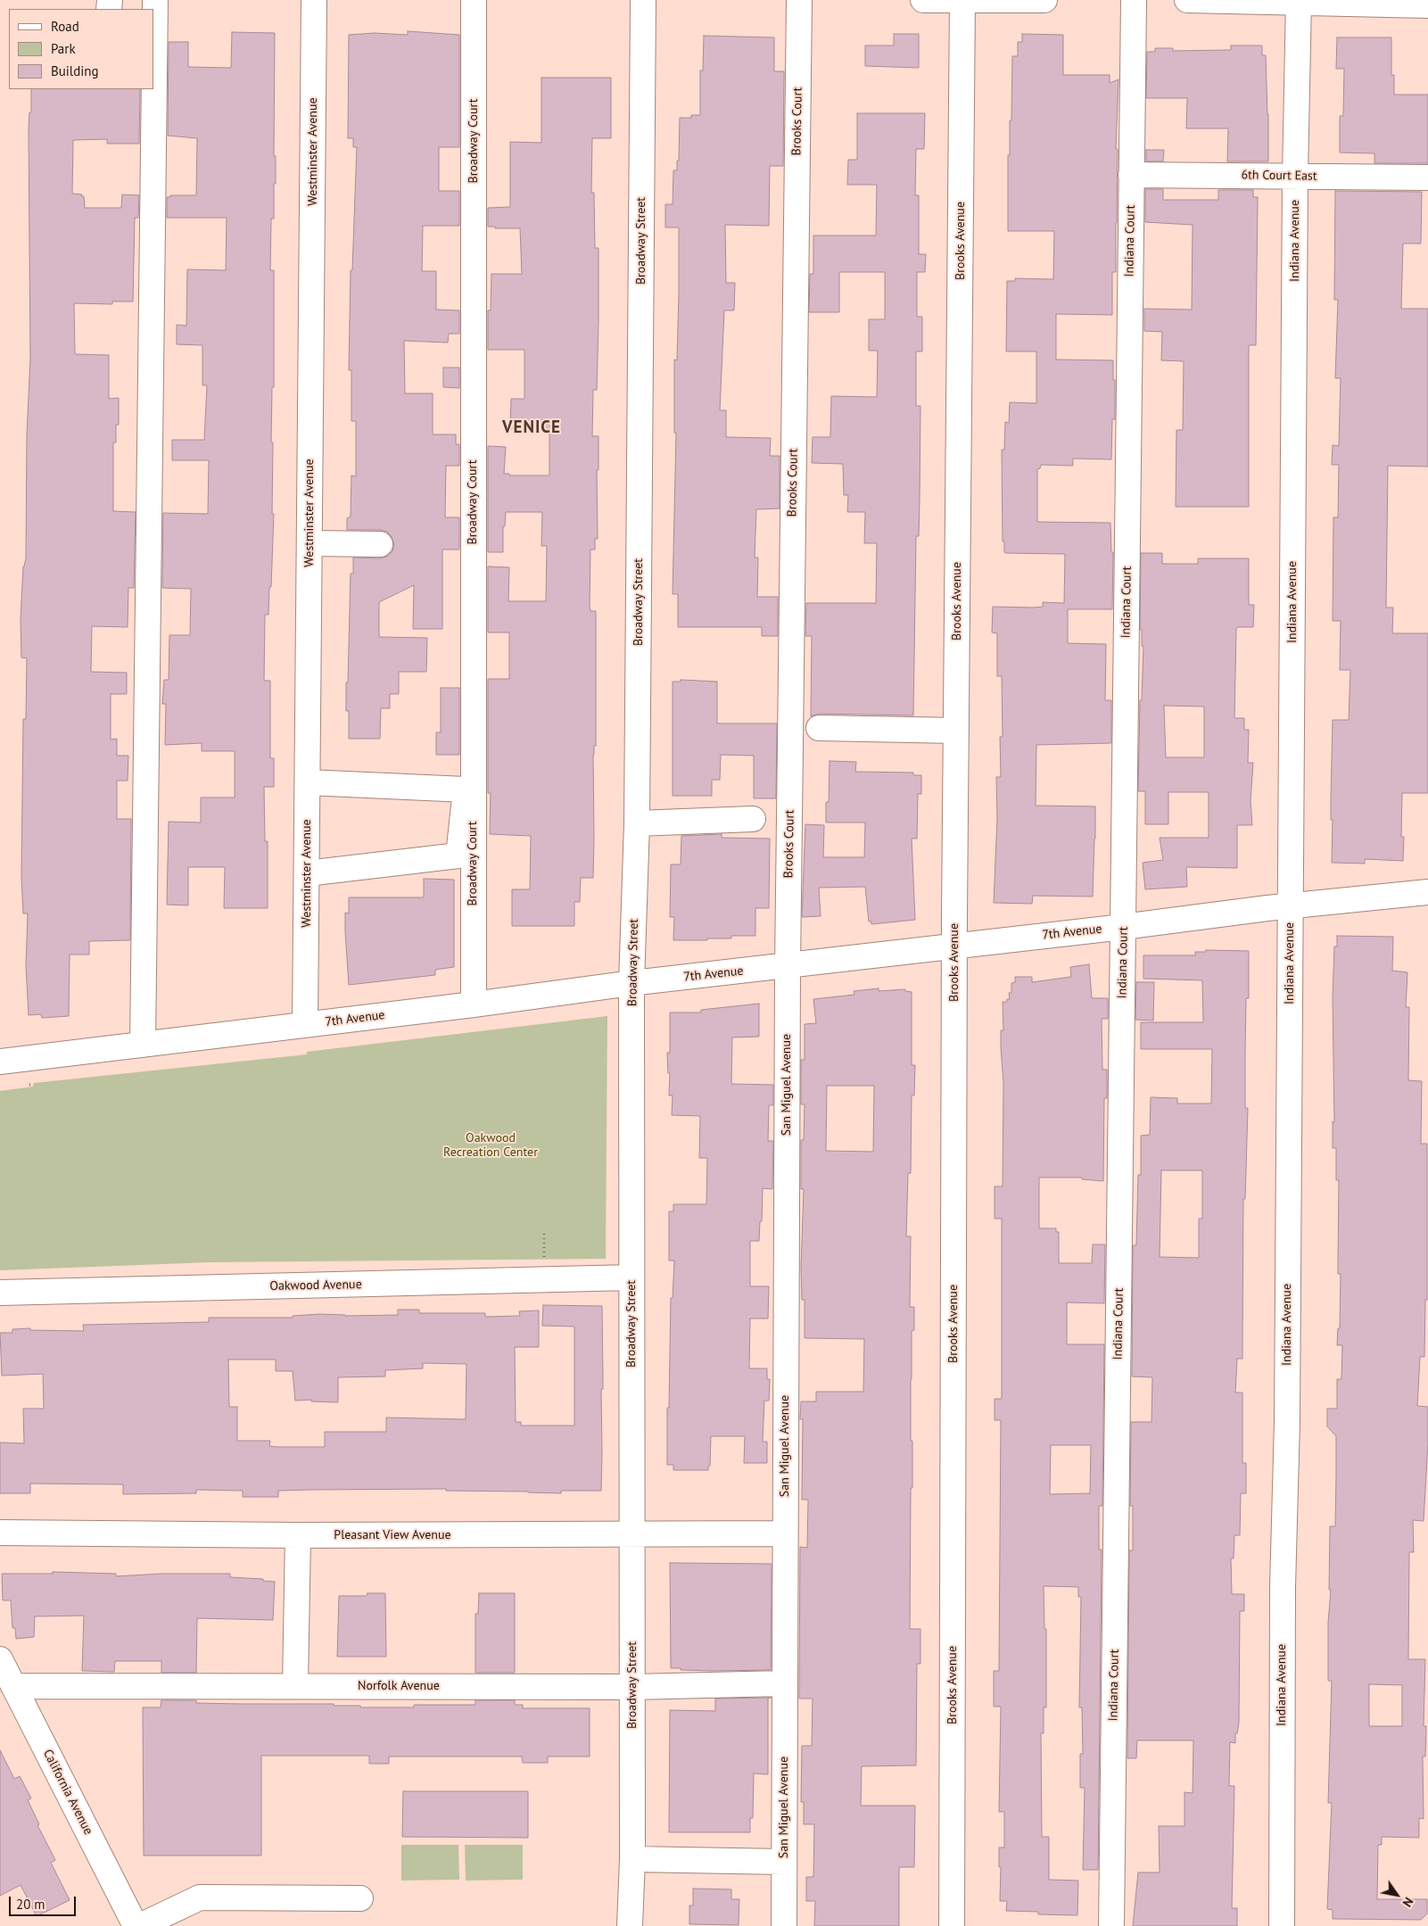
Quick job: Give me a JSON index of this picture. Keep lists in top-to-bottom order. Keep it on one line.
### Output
{"streets":{"street":["Brooks Court","Broadway Court","Westminster Avenue","6th Court East","Broadway Street","Brooks Avenue","Indiana Court","Indiana Avenue","7th Avenue","San Miguel Avenue","Oakwood Avenue","Pleasant View Avenue","Norfolk Avenue","California Avenue"]},"crossings":[["Brooks Court","7th Avenue"],["Brooks Court","San Miguel Avenue"],["Broadway Court","7th Avenue"],["Westminster Avenue","7th Avenue"],["6th Court East","Indiana Court"],["6th Court East","Indiana Avenue"],["Broadway Street","7th Avenue"],["Broadway Street","Oakwood Avenue"],["Broadway Street","Pleasant View Avenue"],["Broadway Street","Norfolk Avenue"],["Brooks Avenue","7th Avenue"],["Indiana Court","7th Avenue"],["Indiana Avenue","7th Avenue"],["7th Avenue","San Miguel Avenue"],["San Miguel Avenue","Pleasant View Avenue"],["San Miguel Avenue","Norfolk Avenue"],["Norfolk Avenue","California Avenue"]],"districts":["VENICE"],"parks":["Oakwood Recreation Center"],"legend":["Road","Park","Building"],"scale_bar":"20 m","north":"bottom right"}
